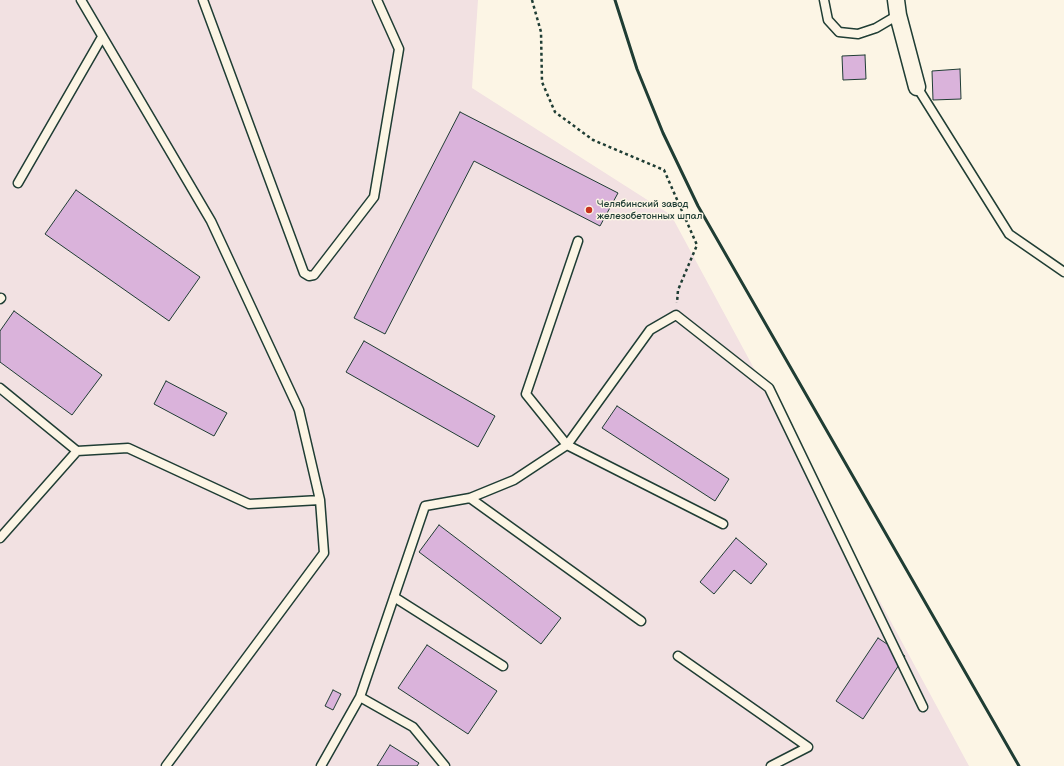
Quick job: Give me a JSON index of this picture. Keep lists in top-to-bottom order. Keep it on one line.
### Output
{"places":["Челябинский завод железобетонных шпал"]}
